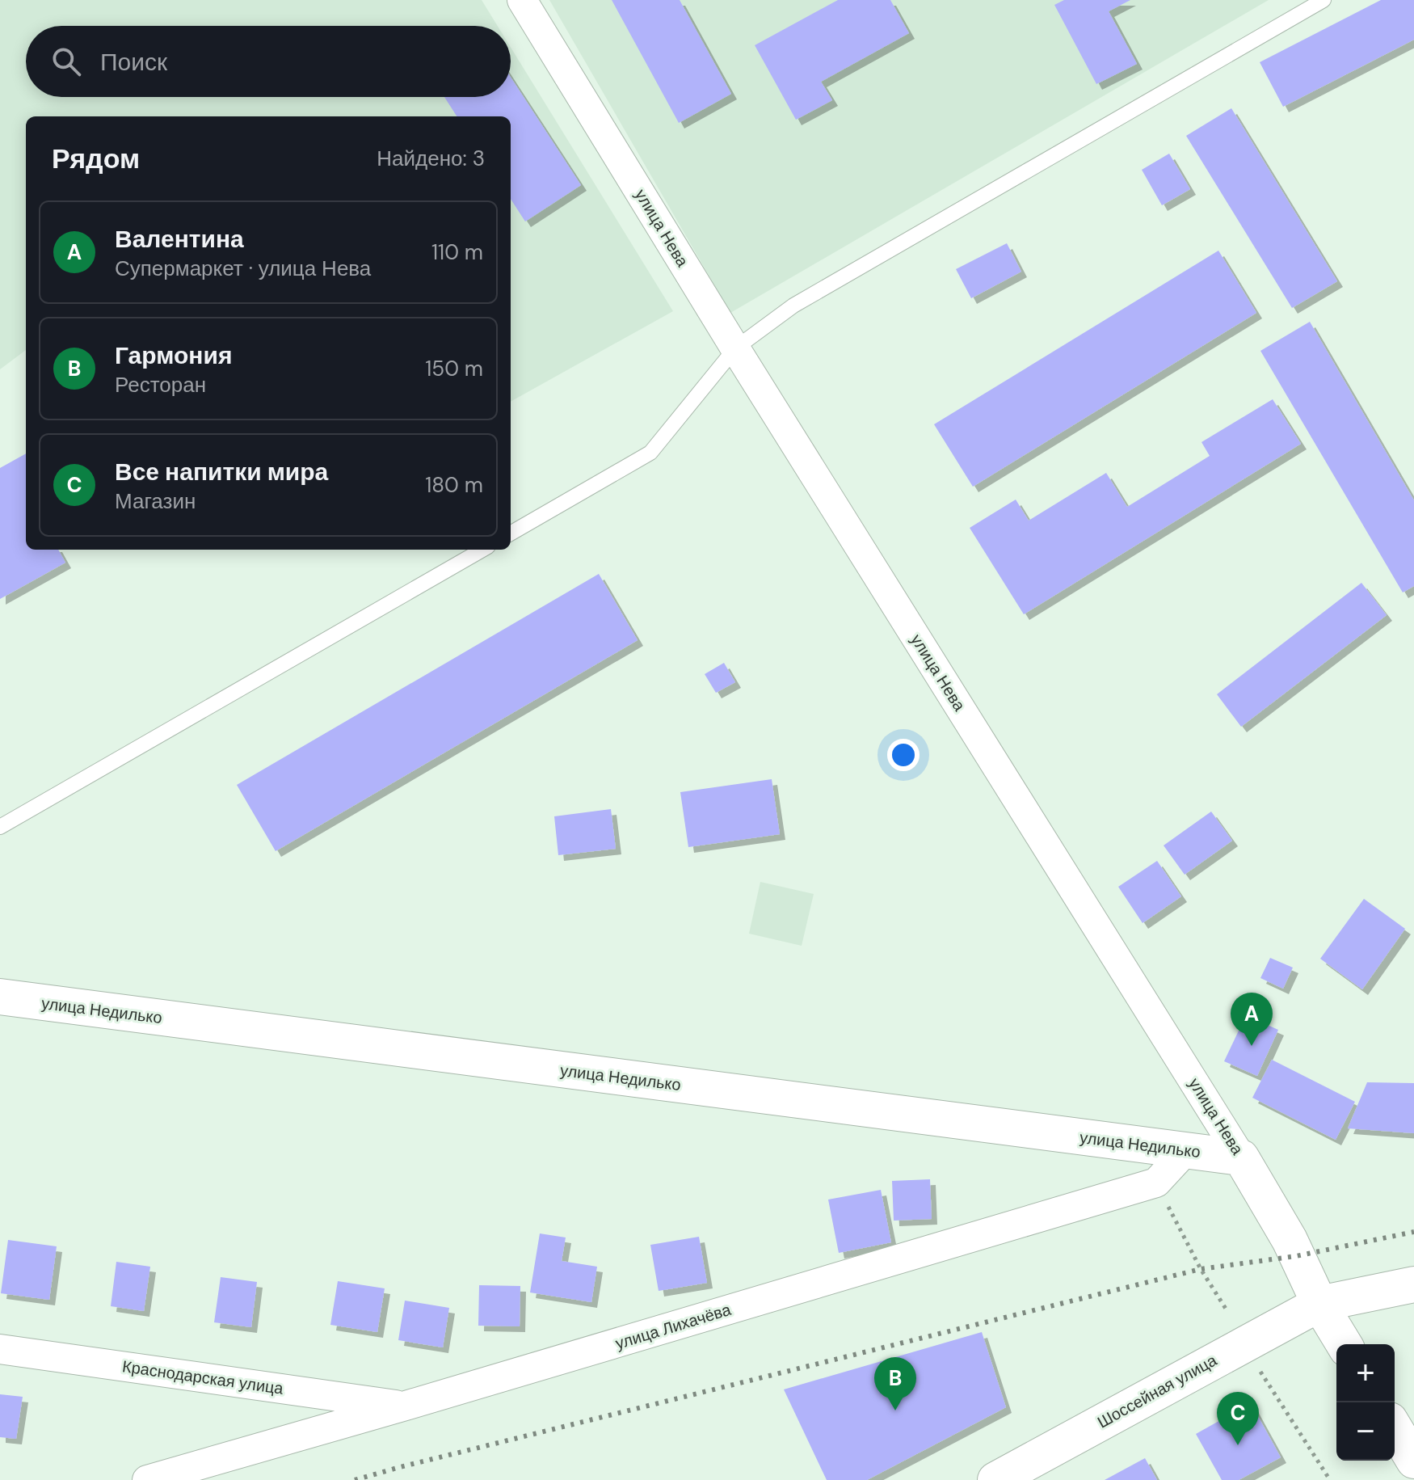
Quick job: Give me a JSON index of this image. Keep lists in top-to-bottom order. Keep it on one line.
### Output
{"streets":{"main road":["улица Нева","улица Недилько","Шоссейная улица"],"street":["улица Лихачёва","Краснодарская улица"]},"crossings":[["улица Нева","улица Недилько"],["улица Нева","Шоссейная улица"],["улица Лихачёва","Краснодарская улица"]],"page":{"search":"Поиск","heading":["Рядом","Найдено: 3"],"list":[{"mark":"A","name":"Валентина","note":"Супермаркет · улица Нева","value":"110 m"},{"mark":"B","name":"Гармония","note":"Ресторан","value":"150 m"},{"mark":"C","name":"Все напитки мира","note":"Магазин","value":"180 m"}],"pins":["A","B","C"],"map_buttons":["+","−"]}}
